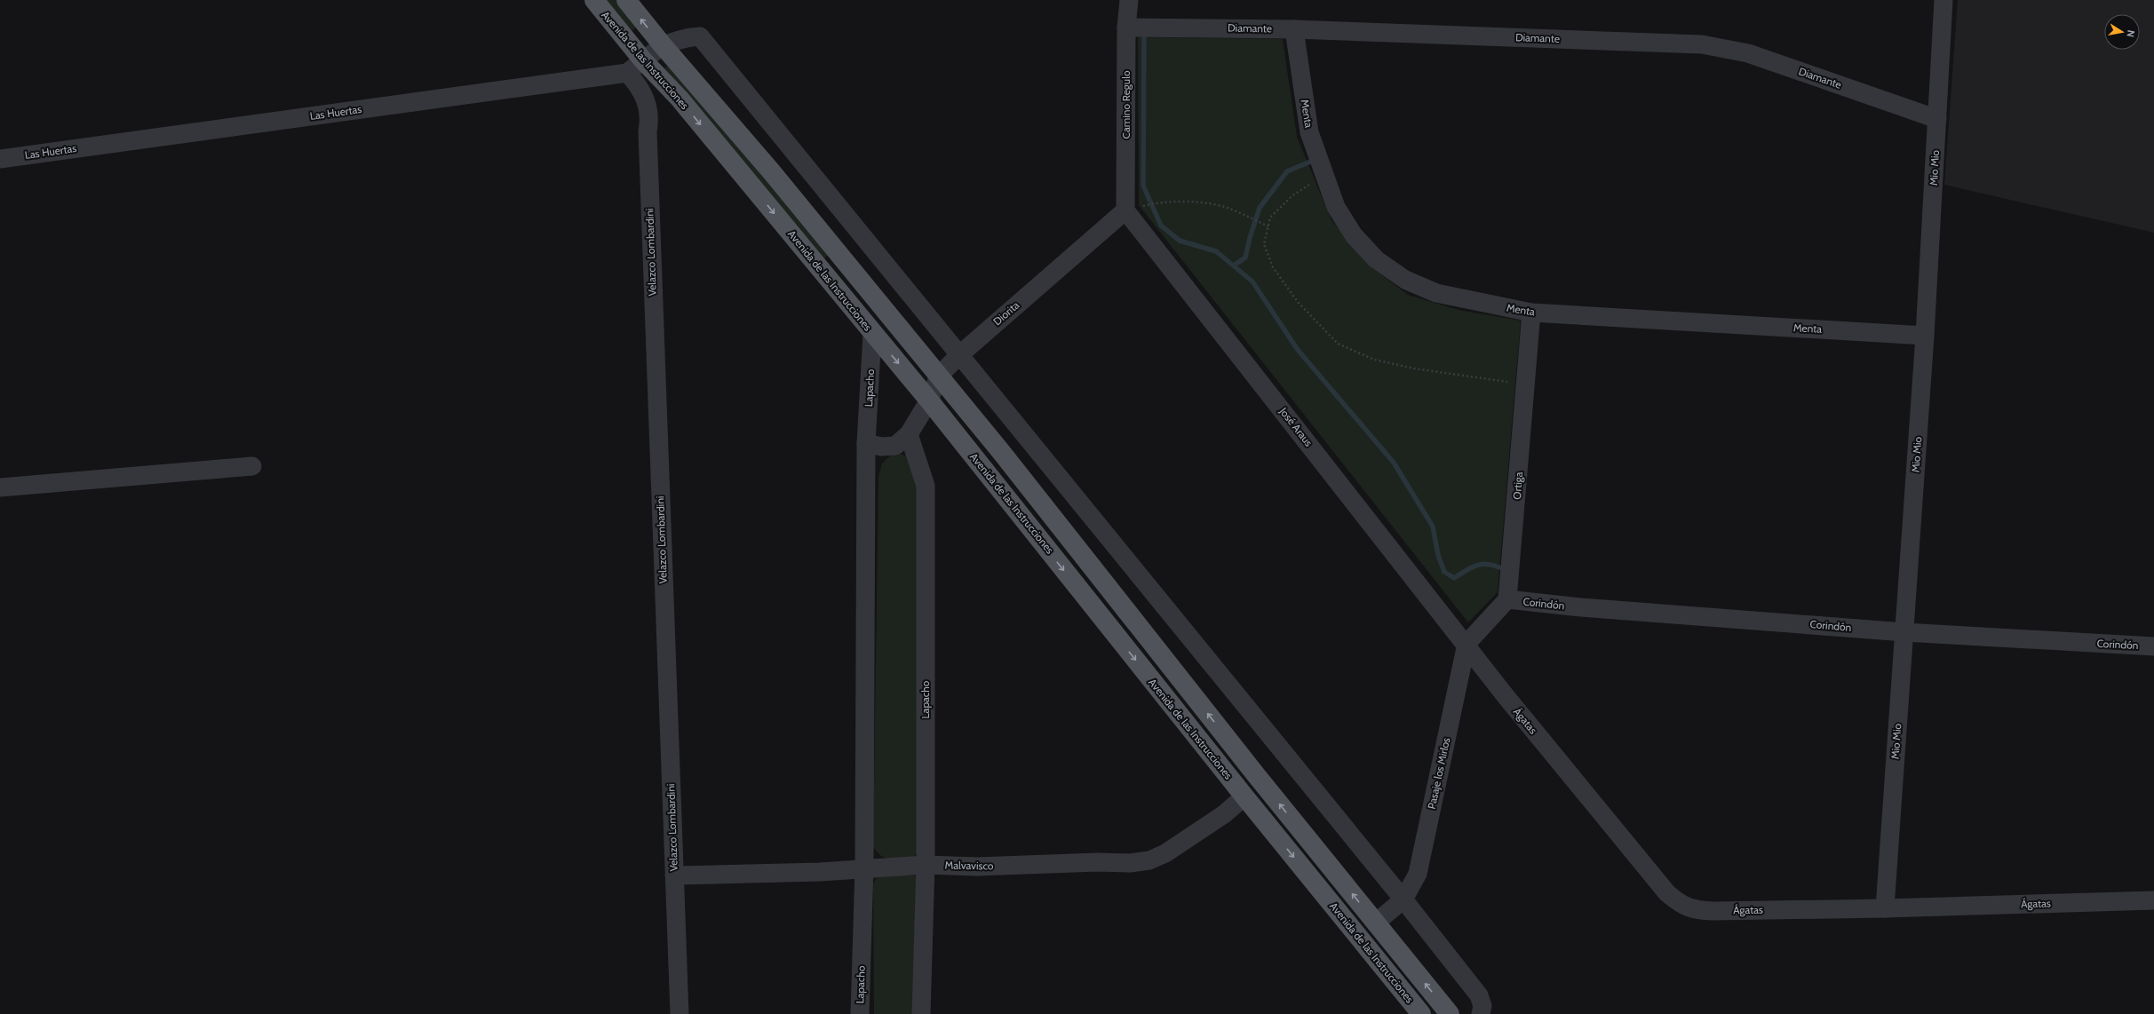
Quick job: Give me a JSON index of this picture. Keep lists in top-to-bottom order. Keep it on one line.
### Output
{"streets":{"main road":["Avenida de las Instrucciones"],"street":["Diamante","Camino Regulo","Las Huertas","Menta","Mio Mio","Velazco Lombardini","Diorita","Lapacho","José Araus","Ortiga","Corindón","Ágatas","Pasaje los Mirlos","Malvavisco"]},"crossings":[["Diamante","Camino Regulo"],["Diamante","Menta"],["Diamante","Mio Mio"],["Avenida de las Instrucciones","Diorita"],["Avenida de las Instrucciones","Lapacho"],["Avenida de las Instrucciones","Malvavisco"],["Camino Regulo","Diorita"],["Camino Regulo","José Araus"],["Las Huertas","Velazco Lombardini"],["Menta","Mio Mio"],["Menta","Ortiga"],["Mio Mio","Corindón"],["Mio Mio","Ágatas"],["Velazco Lombardini","Malvavisco"],["Diorita","Lapacho"],["Diorita","José Araus"],["Lapacho","Malvavisco"],["José Araus","Ágatas"],["José Araus","Pasaje los Mirlos"],["Ortiga","Corindón"],["Ágatas","Pasaje los Mirlos"]],"north":"right"}
